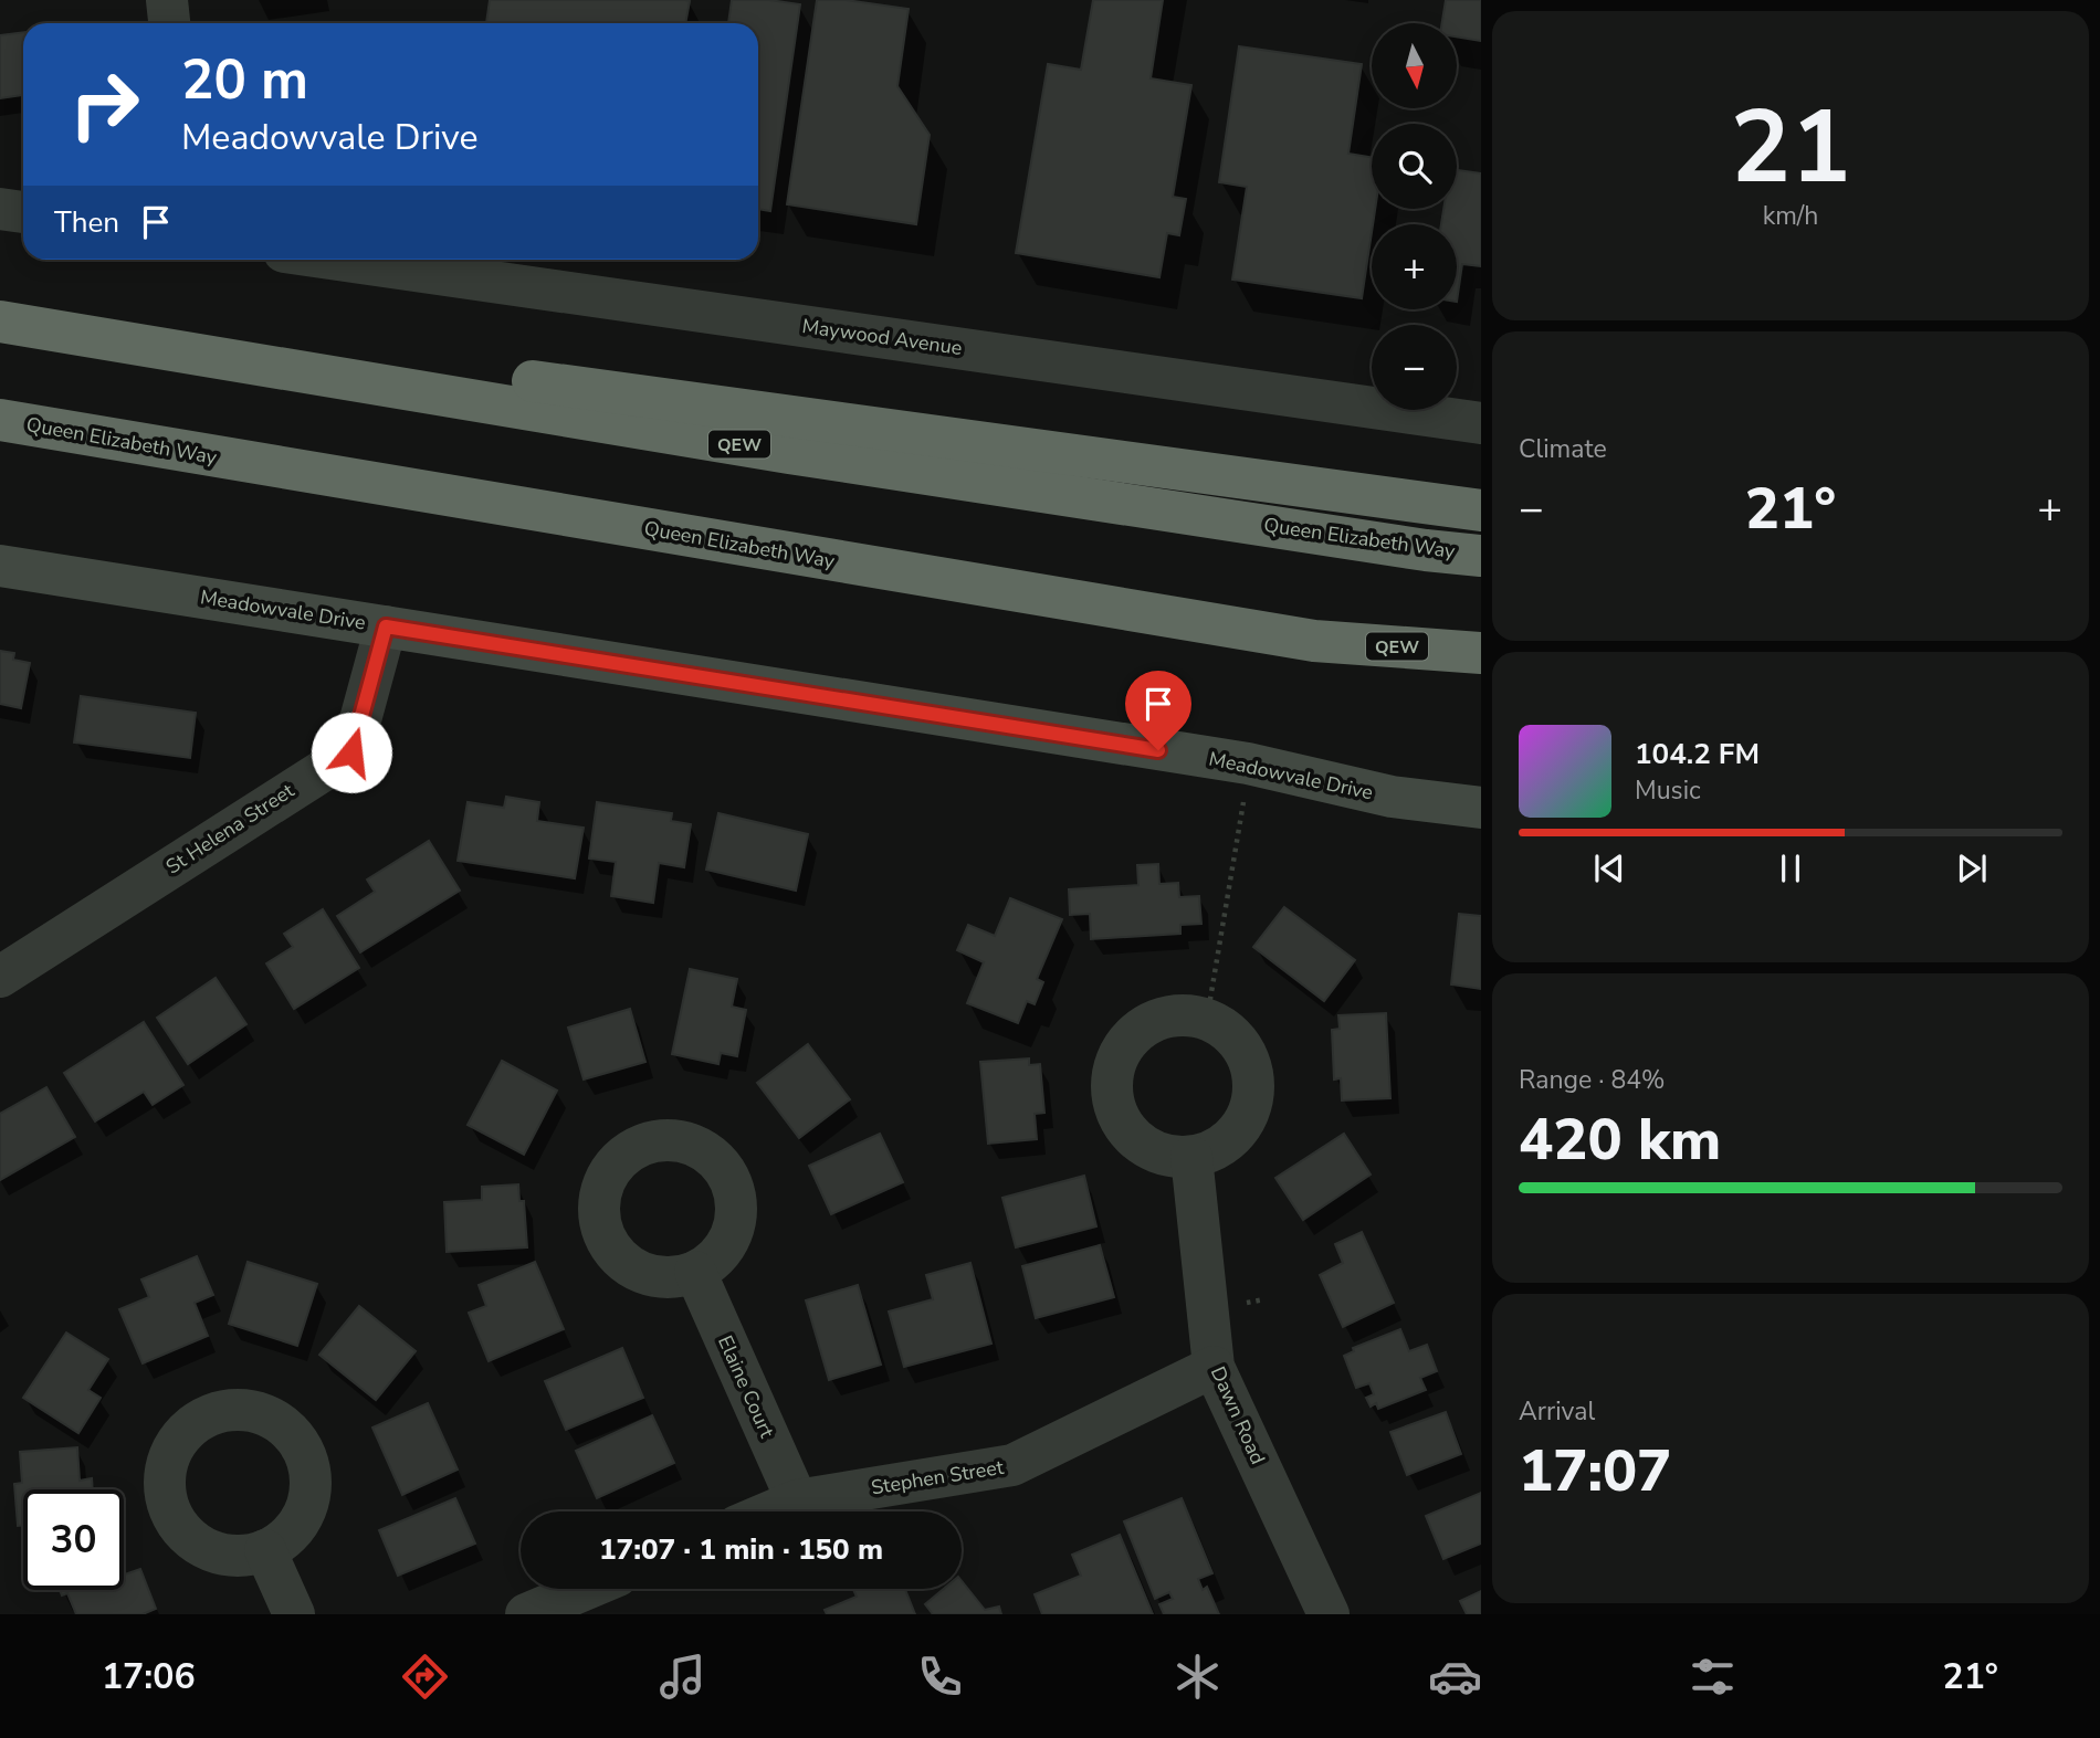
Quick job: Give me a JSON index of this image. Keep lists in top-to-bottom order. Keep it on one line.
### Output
{"streets":{"highway":["Queen Elizabeth Way","QEW"],"street":["Maywood Avenue","Meadowvale Drive","St Helena Street","Elaine Court","Dawn Road","Stephen Street"]},"crossings":[["Meadowvale Drive","St Helena Street"],["Elaine Court","Stephen Street"],["Dawn Road","Stephen Street"]],"north":"bottom","page":{"tile":[["21","km/h"],"Climate",["Range · 84%","420 km"],["Arrival","17:07"]],"map_buttons":["+","−"],"turn":["20 m","Meadowvale Drive"],"then":"Then","heat":["−","21°","+"],"song":["104.2 FM","Music"],"limit":"30","trip":"17:07 · 1 min · 150 m","tabs":["17:06","21°"]}}
